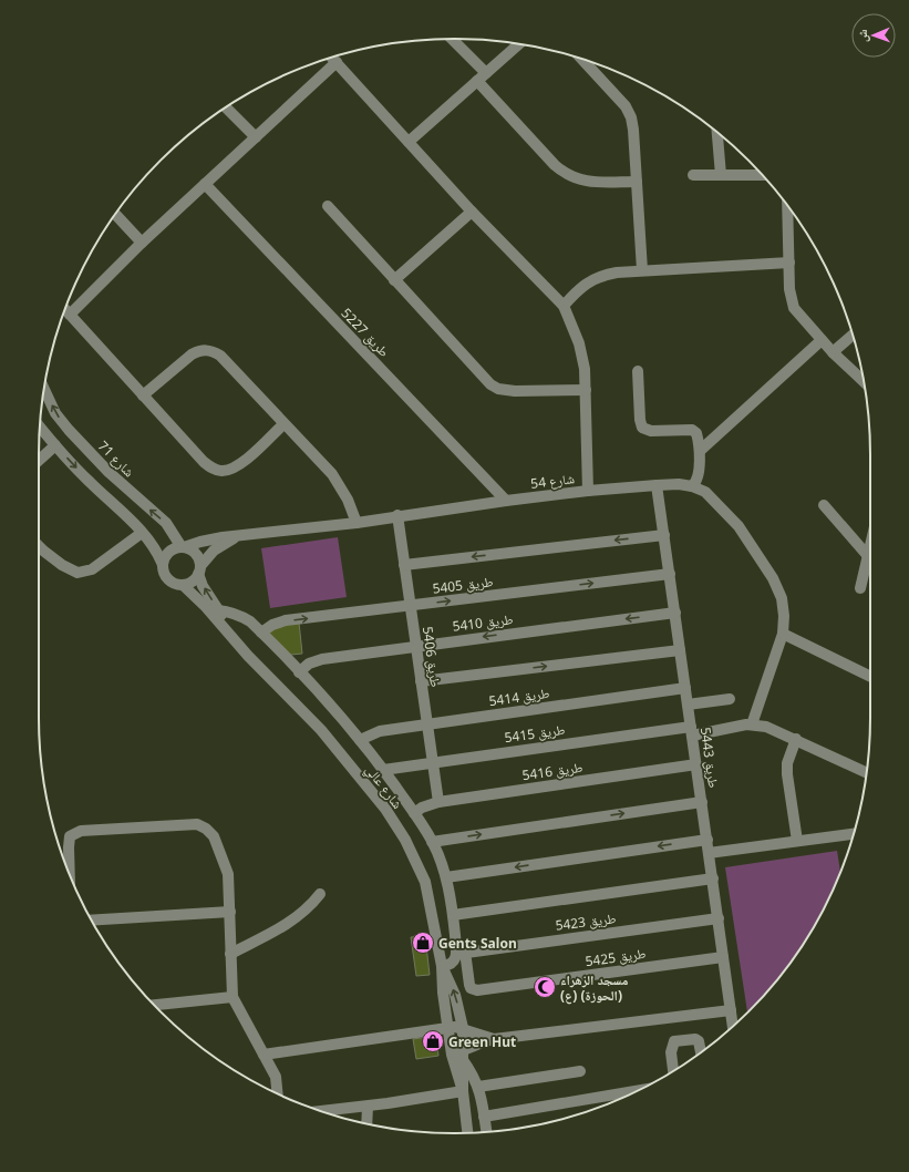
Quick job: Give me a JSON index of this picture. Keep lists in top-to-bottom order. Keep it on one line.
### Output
{"streets":{"street":["طريق 5227","شارع 71","شارع 54","طريق 5405","طريق 5410","طريق 5406","طريق 5414","طريق 5415","طريق 5443","طريق 5416","شارع عالي","طريق 5423","طريق 5425"]},"crossings":[["طريق 5227","شارع 54"],["شارع 71","شارع 54"],["شارع 71","شارع عالي"],["شارع 54","طريق 5406"],["شارع 54","طريق 5443"],["شارع 54","شارع عالي"],["طريق 5405","طريق 5406"],["طريق 5405","طريق 5443"],["طريق 5410","طريق 5406"],["طريق 5410","طريق 5443"],["طريق 5406","طريق 5414"],["طريق 5406","طريق 5415"],["طريق 5406","طريق 5416"],["طريق 5414","طريق 5443"],["طريق 5415","طريق 5443"],["طريق 5443","طريق 5416"],["طريق 5443","طريق 5423"],["طريق 5443","طريق 5425"],["طريق 5423","طريق 5425"]],"places":{"shop":["Gents Salon","Green Hut"],"mosque":["مسجد الزهراء (ع) (الحوزة)"]},"north":"left"}
